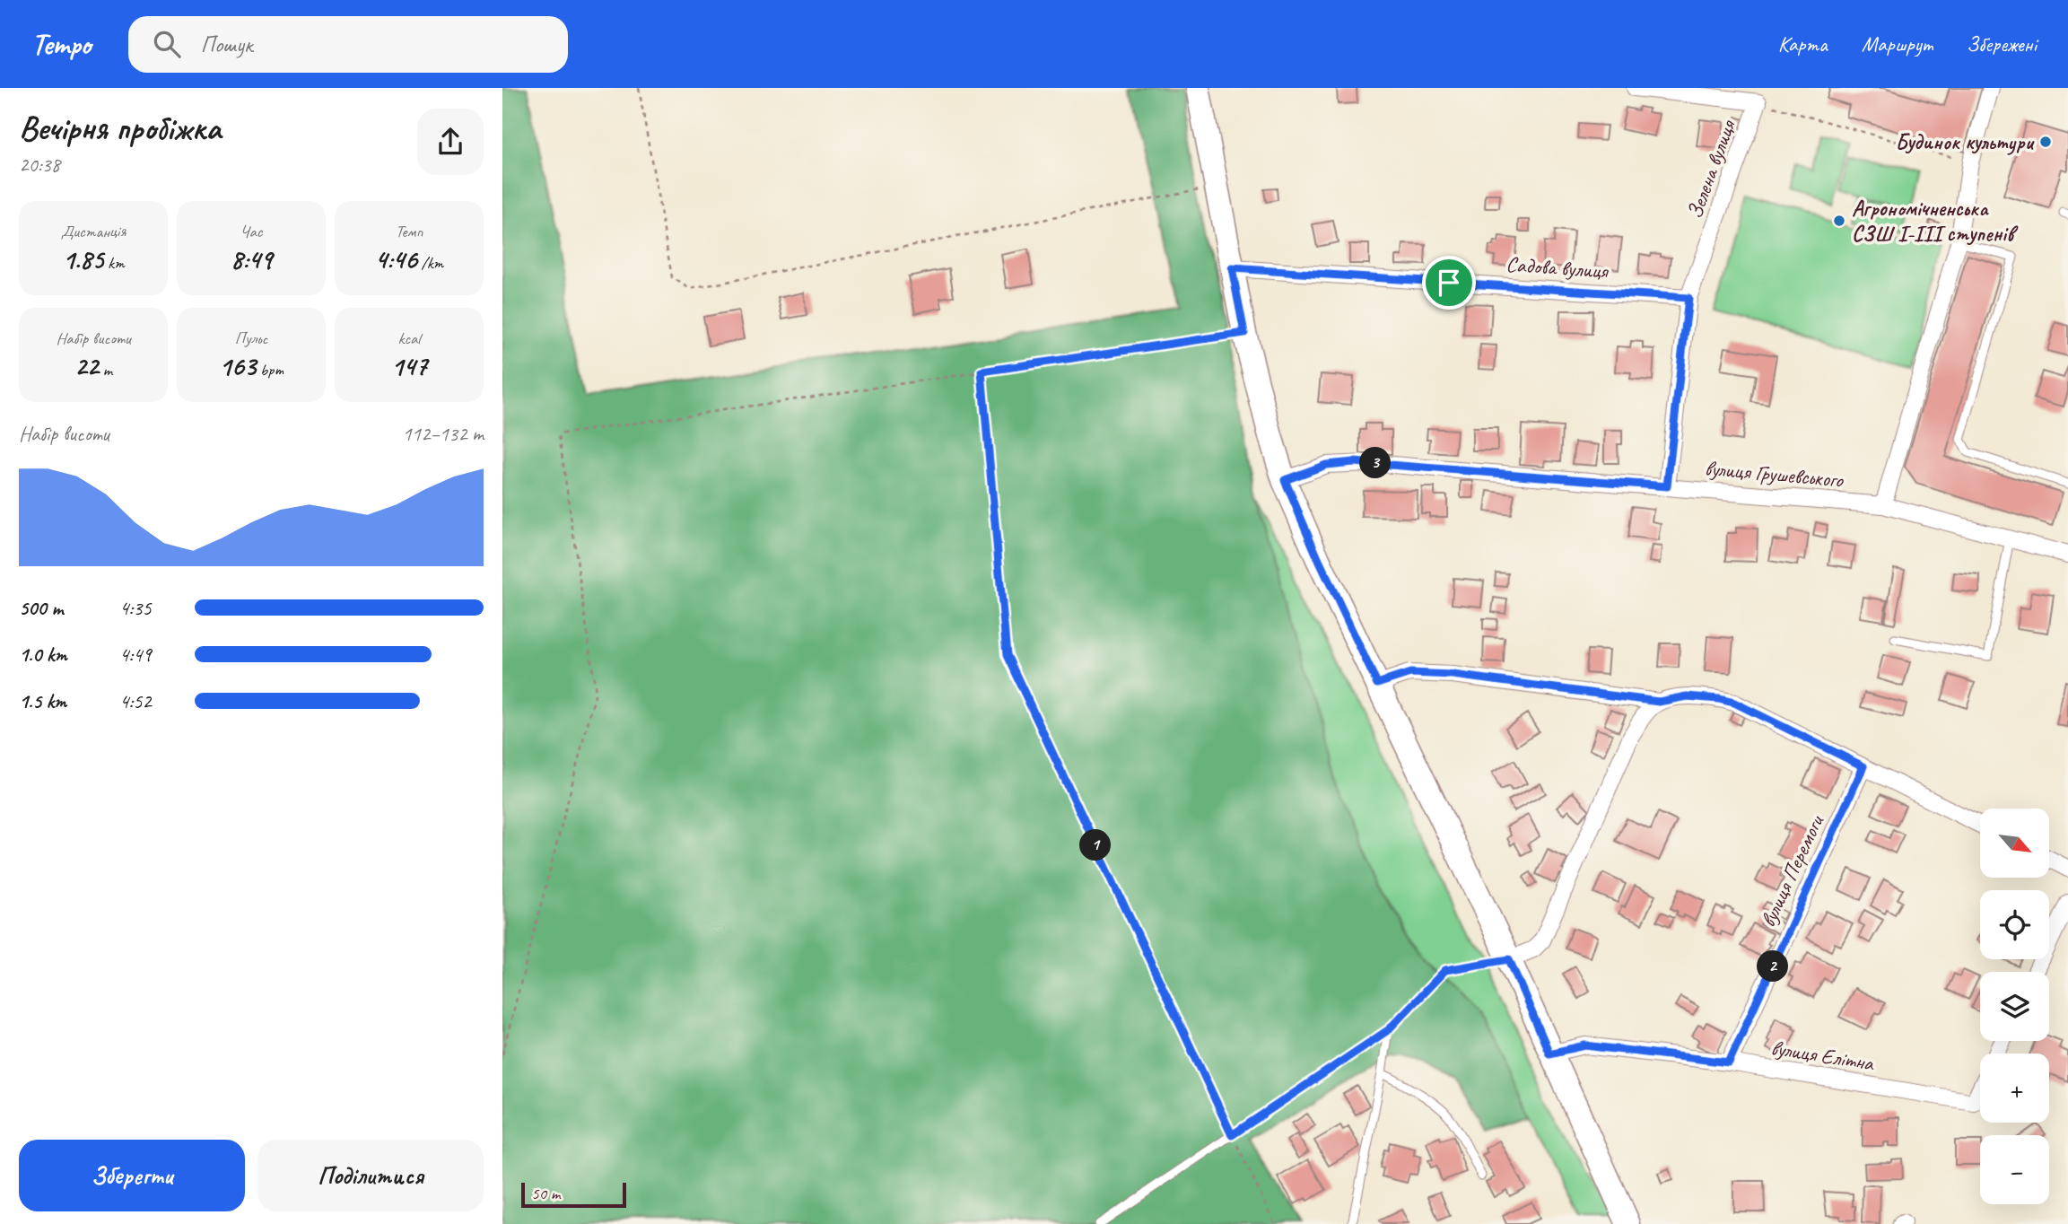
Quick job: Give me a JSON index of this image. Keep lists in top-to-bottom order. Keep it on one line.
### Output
{"streets":{"street":["Зелена вулиця","Садова вулиця","вулиця Грушевського","вулиця Перемоги","вулиця Елітна"]},"crossings":[["Зелена вулиця","Садова вулиця"],["вулиця Перемоги","вулиця Елітна"]],"places":["Будинок культури","Агрономічненська СЗШ І-ІІІ ступенів"],"scale_bar":"50 m","north":"bottom right","page":{"header":"Tempo","search":"Пошук","nav":["Карта","Маршрут","Збережені"],"heading":["Вечірня пробіжка","20:38"],"stats":[["Дистанція","1.85 km"],["Час","8:49"],["Темп","4:46 /km"],["Набір висоти","22 m"],["Пульс","163 bpm"],["kcal","147"]],"chart":["Набір висоти","112–132 m"],"pins":["3","1","2"],"list":[{"name":"500 m","note":"4:35"},{"name":"1.0 km","note":"4:49"},{"name":"1.5 km","note":"4:52"}],"map_buttons":["+","−"],"buttons":["Зберегти","Поділитися"],"scale":"50 m"}}
